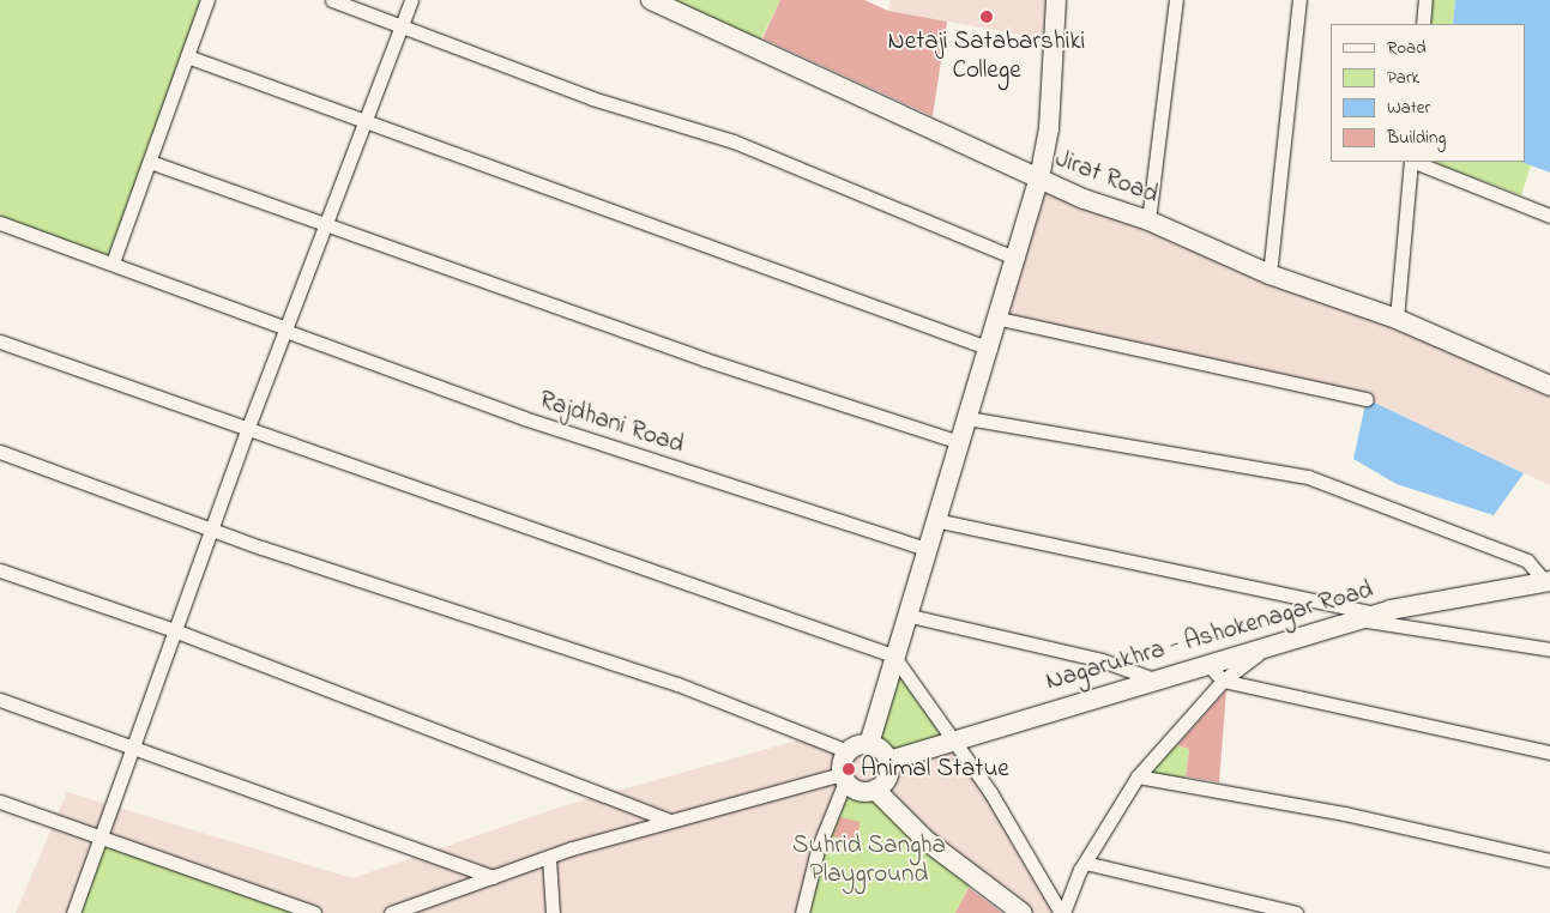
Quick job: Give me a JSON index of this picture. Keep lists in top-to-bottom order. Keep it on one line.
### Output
{"streets":{"main road":["Jirat Road","Nagarukhra - Ashokenagar Road"],"street":["Rajdhani Road"]},"parks":["Suhrid Sangha Playground"],"places":["Netaji Satabarshiki College","Animal Statue"],"legend":["Road","Park","Water","Building"]}
